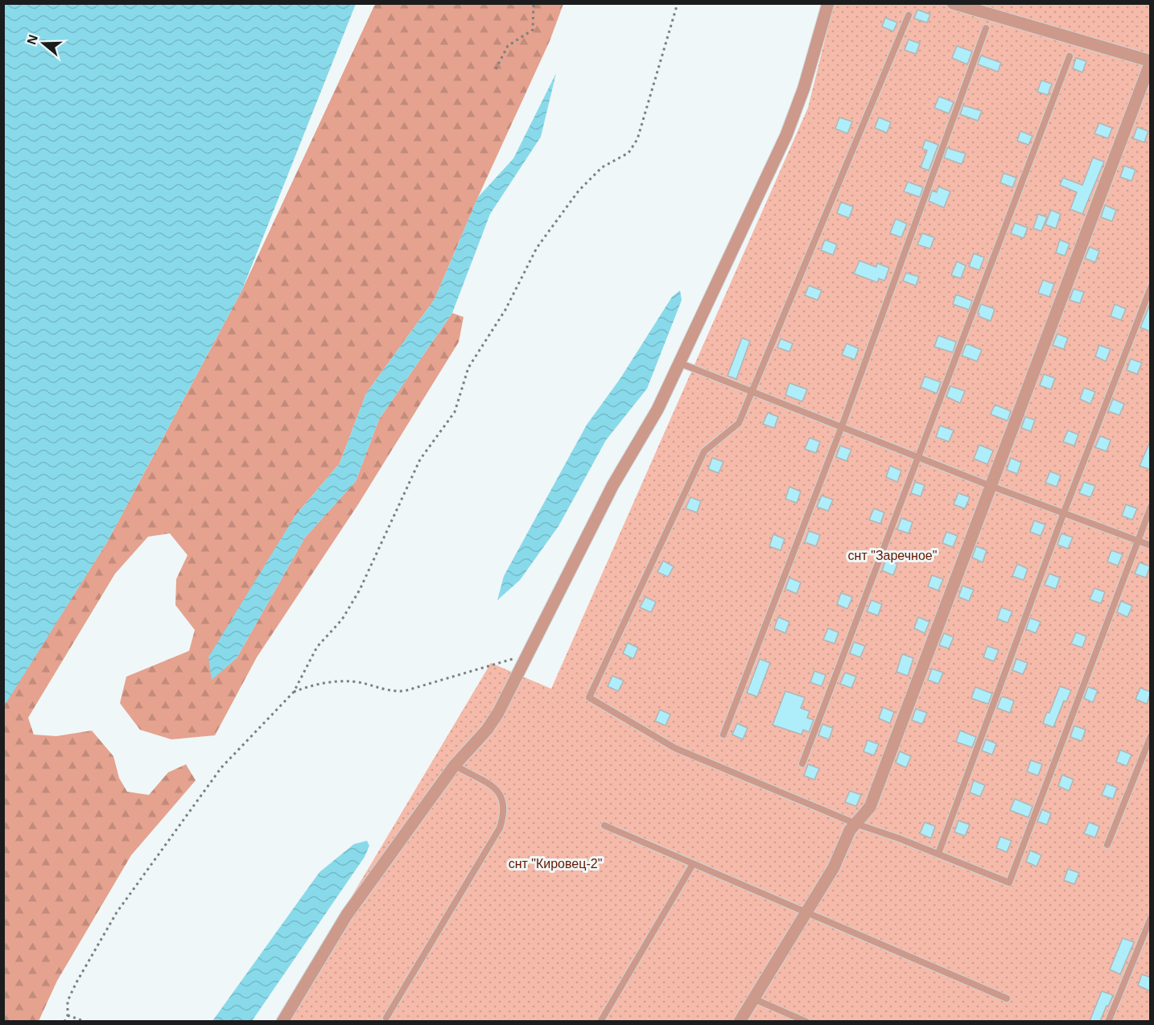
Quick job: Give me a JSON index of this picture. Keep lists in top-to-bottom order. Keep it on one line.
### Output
{"parks":["снт \"Заречное\"","снт \"Кировец-2\""],"north":"left"}
